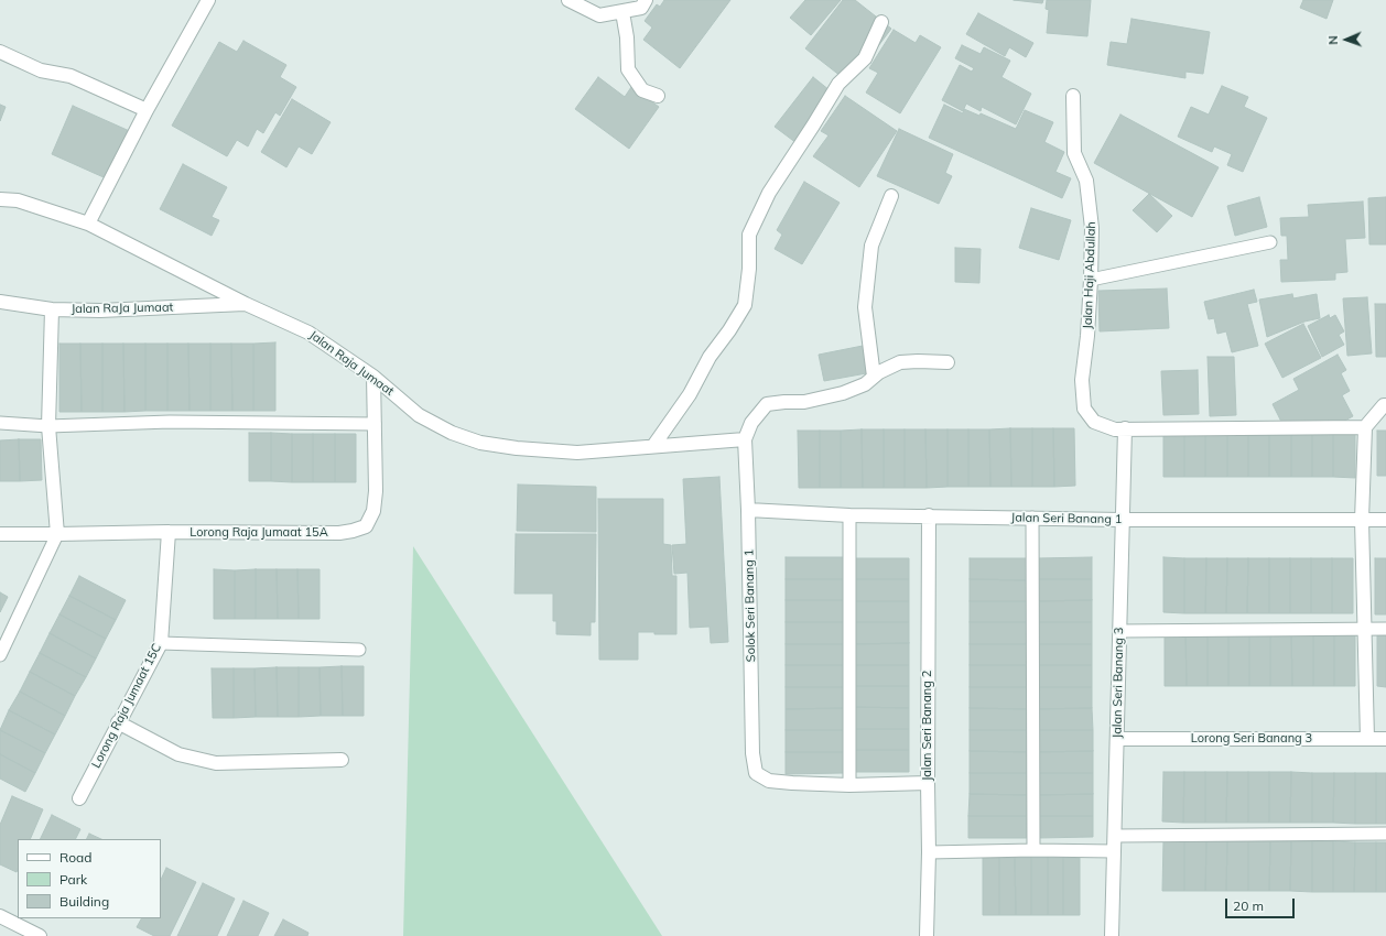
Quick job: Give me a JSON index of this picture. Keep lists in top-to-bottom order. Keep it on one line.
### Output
{"streets":{"street":["Jalan Haji Abdullah","Jalan RaJa Jumaat","Jalan Raja Jumaat","Jalan Seri Banang 1","Lorong Raja Jumaat 15A","Solok Seri Banang 1","Jalan Seri Banang 3","Lorong Raja Jumaat 15C","Jalan Seri Banang 2","Lorong Seri Banang 3"]},"crossings":[["Jalan Haji Abdullah","Jalan Seri Banang 3"],["Jalan RaJa Jumaat","Jalan Raja Jumaat"],["Jalan Raja Jumaat","Lorong Raja Jumaat 15A"],["Jalan Raja Jumaat","Solok Seri Banang 1"],["Jalan Seri Banang 1","Solok Seri Banang 1"],["Jalan Seri Banang 1","Jalan Seri Banang 3"],["Jalan Seri Banang 1","Jalan Seri Banang 2"],["Lorong Raja Jumaat 15A","Lorong Raja Jumaat 15C"],["Jalan Seri Banang 3","Lorong Seri Banang 3"]],"legend":["Road","Park","Building"],"scale_bar":"20 m","north":"left"}
